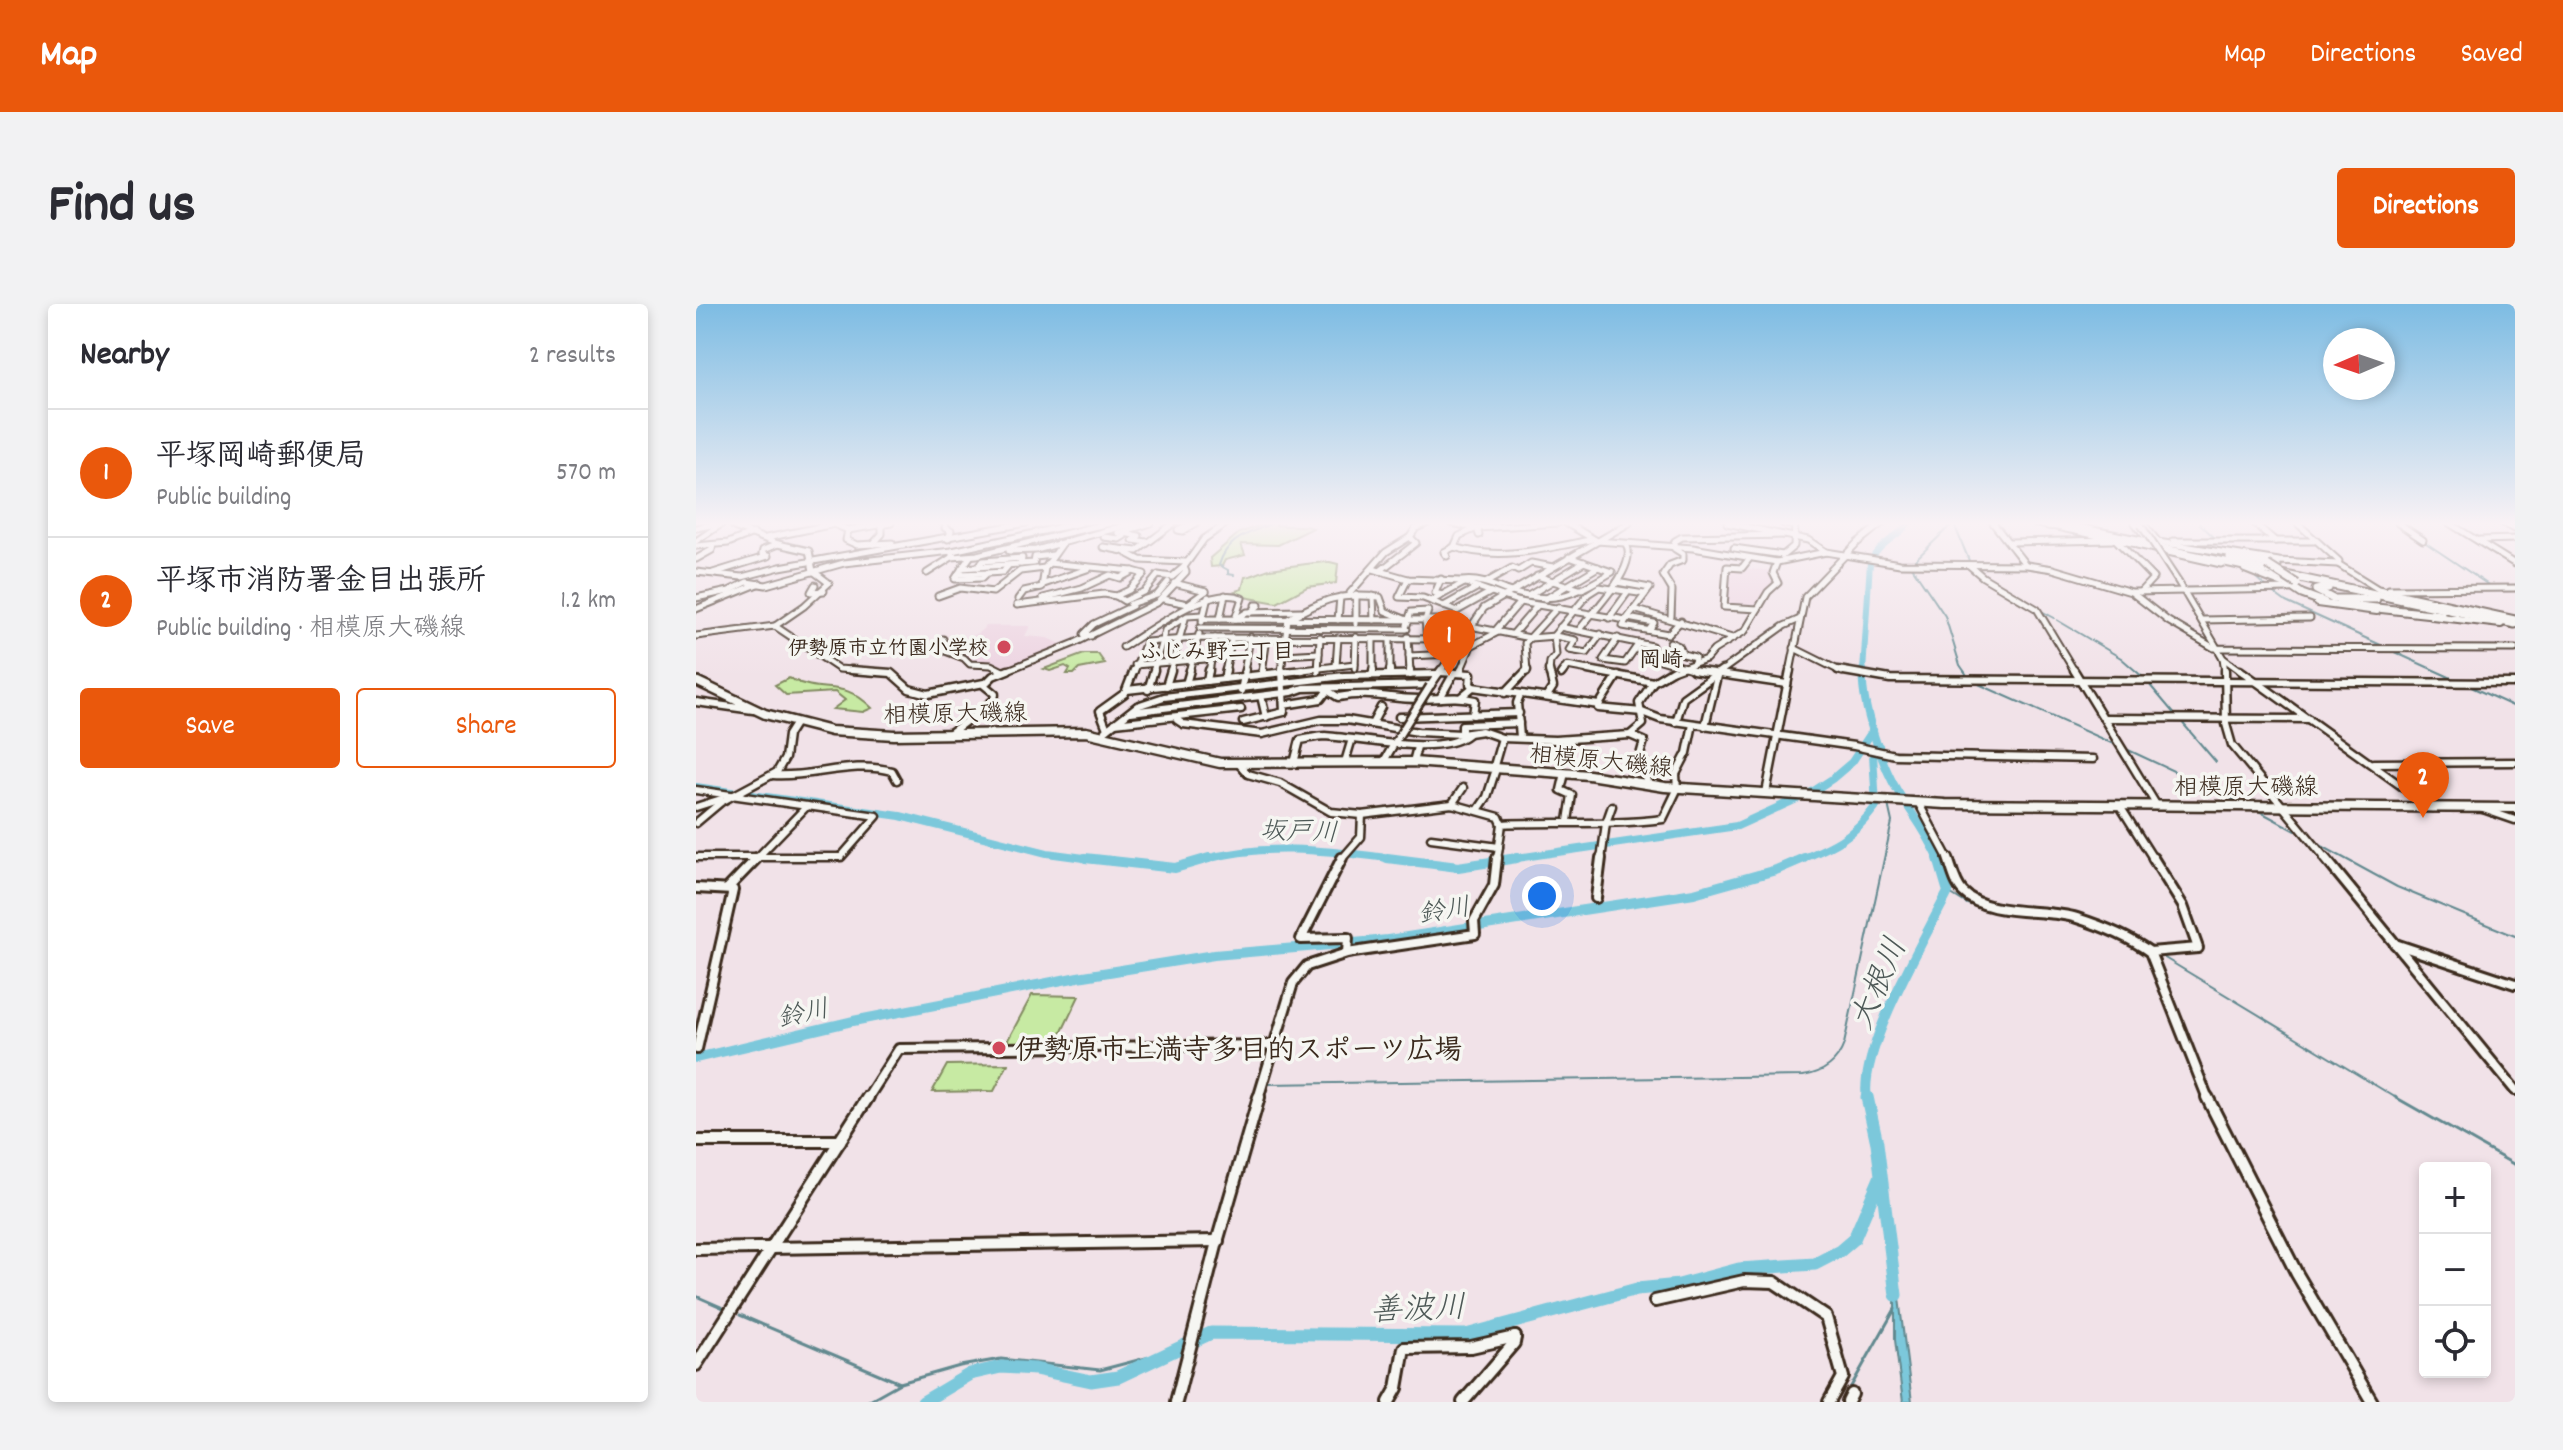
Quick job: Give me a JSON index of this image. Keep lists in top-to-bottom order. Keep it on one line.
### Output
{"streets":{"main road":["相模原大磯線"]},"districts":["ふじみ野二丁目","岡崎"],"water":["坂戸川","鈴川","大根川","善波川"],"places":["伊勢原市立竹園小学校","伊勢原市上満寺多目的スポーツ広場"],"north":"left","page":{"header":"Map","nav":["Map","Directions","Saved"],"title":"Find us","buttons":["Directions",["Save","Share"]],"heading":["Nearby","2 results"],"list":[{"mark":"1","name":"平塚岡崎郵便局","note":"Public building","value":"570 m"},{"mark":"2","name":"平塚市消防署金目出張所","note":"Public building · 相模原大磯線","value":"1.2 km"}],"pins":["1","2"],"map_buttons":["+","−"]}}
